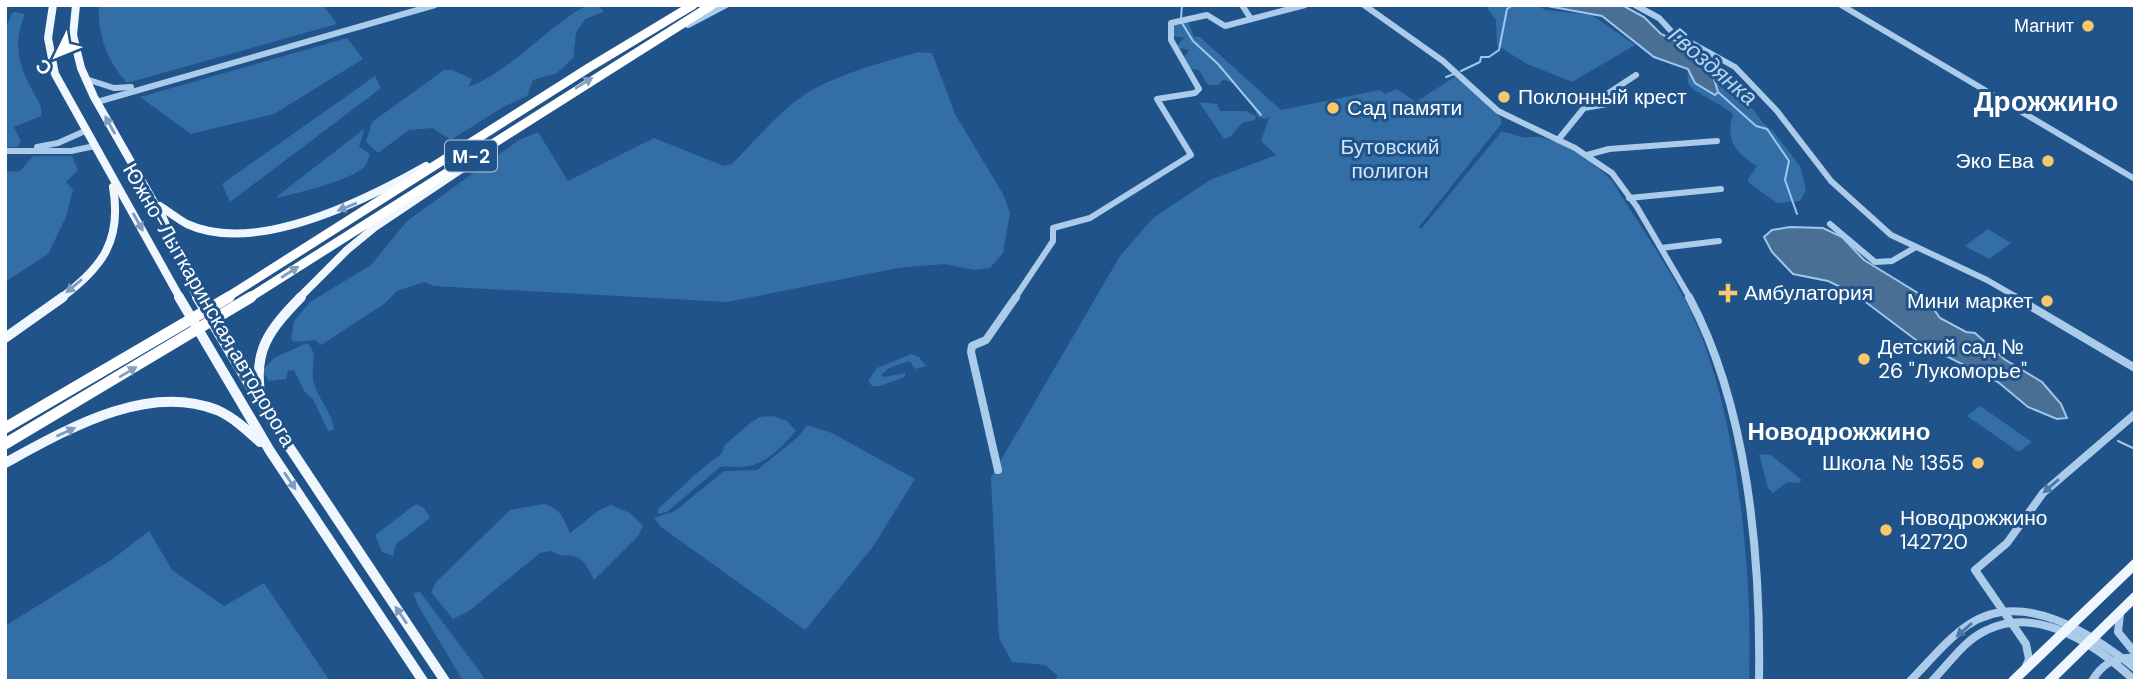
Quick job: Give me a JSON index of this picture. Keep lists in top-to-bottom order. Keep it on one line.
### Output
{"streets":{"highway":["М-2"],"main road":["Южно-Лыткаринская автодорога"]},"districts":["Дрожжино","Новодрожжино"],"water":["Гвоздянка"],"parks":["Бутовский полигон"],"places":{"other":["Магнит","Поклонный крест","Сад памяти","Эко Ева","Мини маркет","Детский сад № 26 \"Лукоморье\"","Школа № 1355","Новодрожжино 142720"],"health":["Амбулатория"]},"north":"bottom left"}
